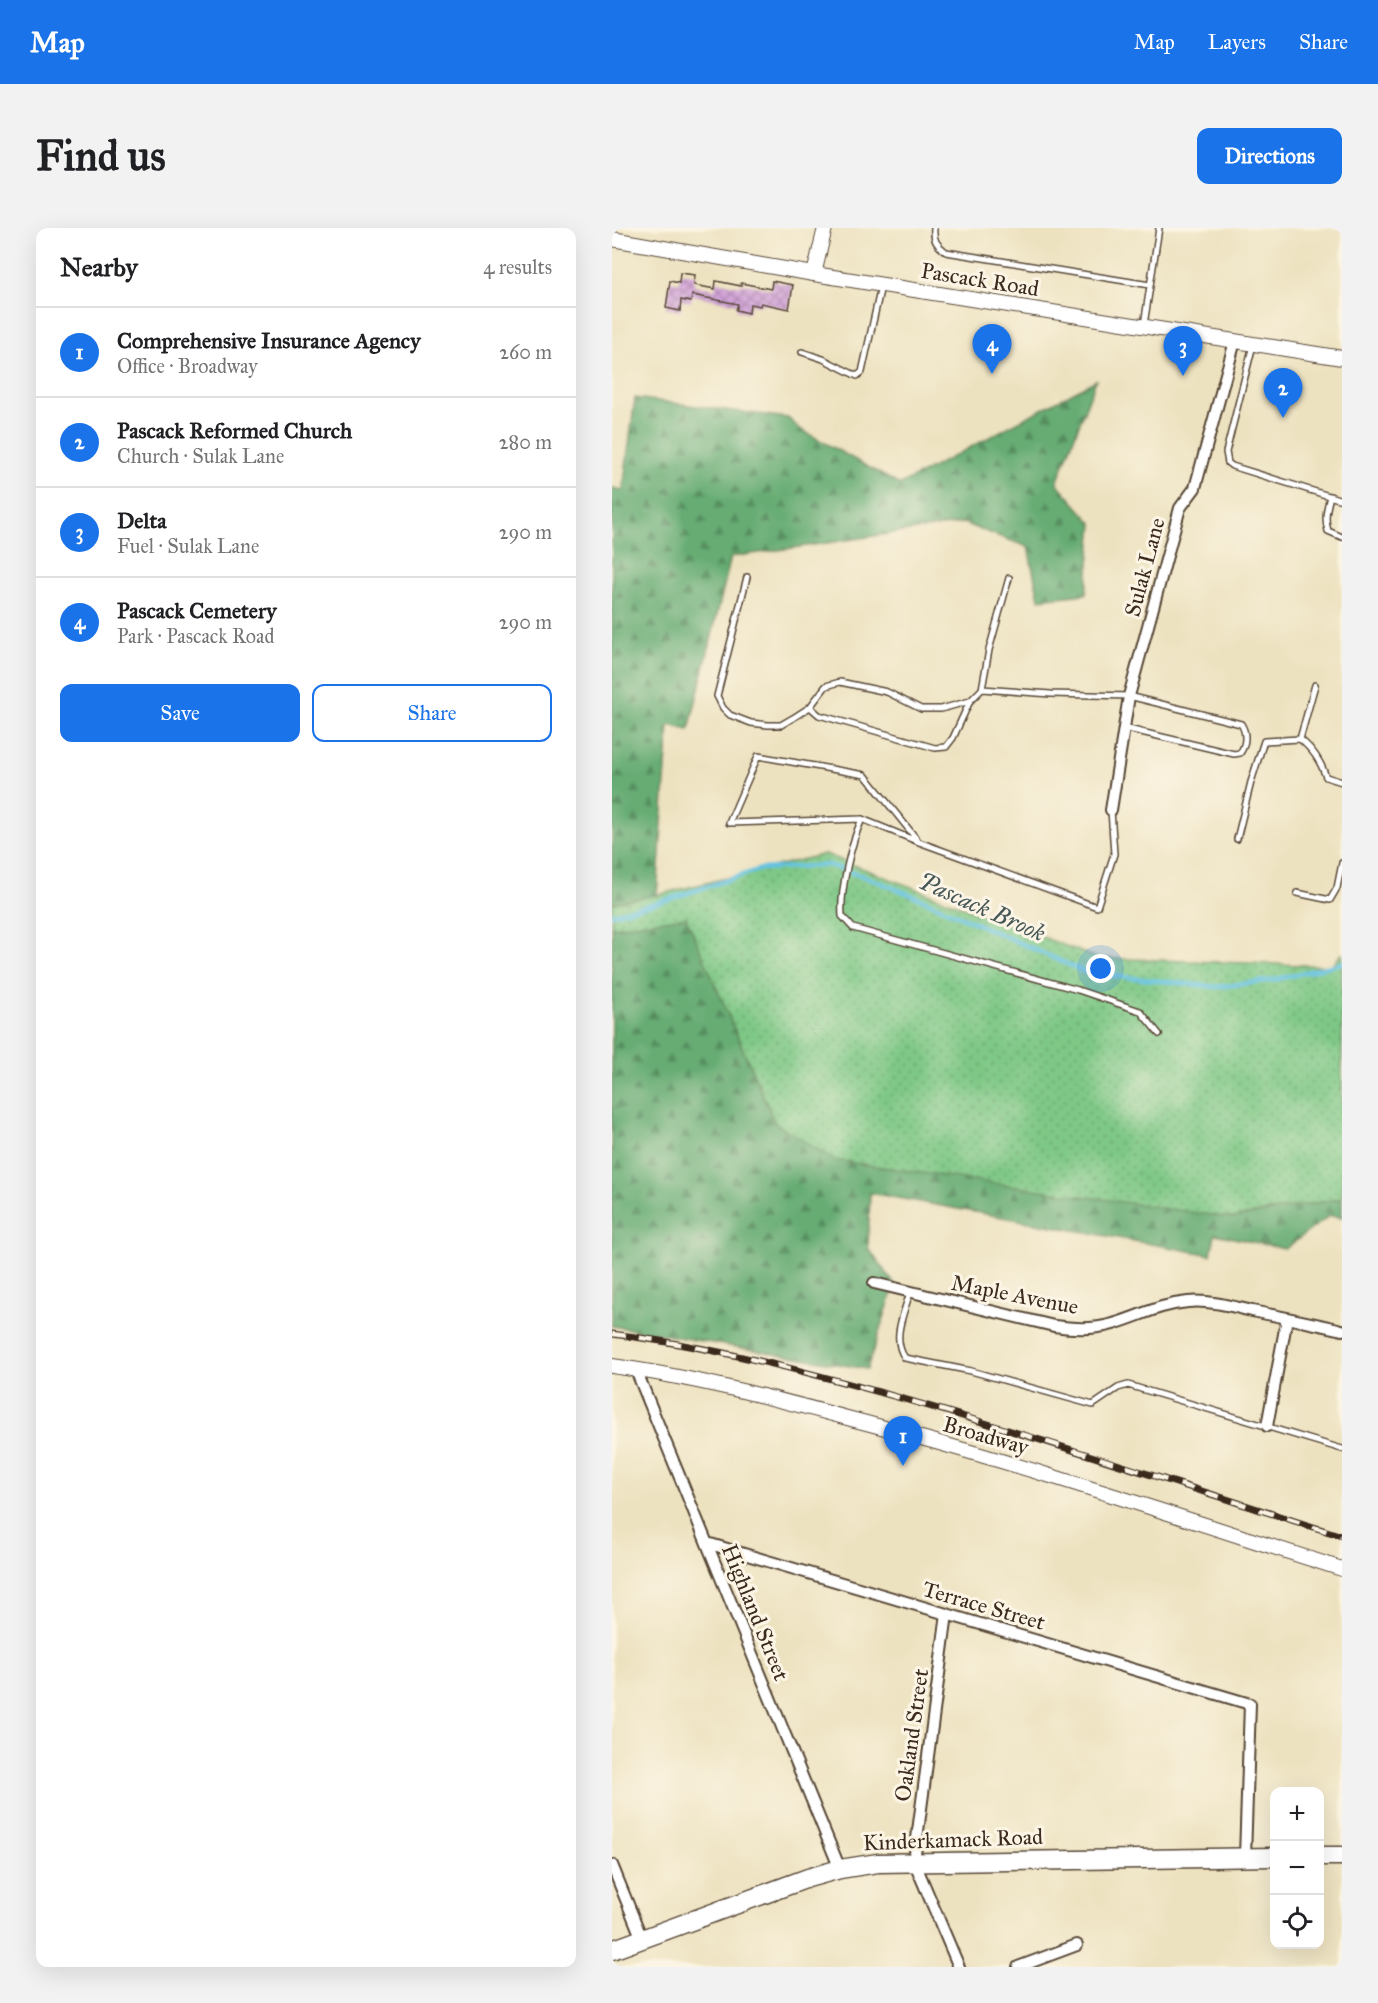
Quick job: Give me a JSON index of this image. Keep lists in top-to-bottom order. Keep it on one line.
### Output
{"streets":{"main road":["Kinderkamack Road"],"street":["Pascack Road","Sulak Lane","Maple Avenue","Broadway","Terrace Street","Highland Street","Oakland Street"]},"crossings":[["Pascack Road","Sulak Lane"],["Broadway","Highland Street"],["Terrace Street","Highland Street"],["Terrace Street","Oakland Street"],["Terrace Street","Kinderkamack Road"],["Highland Street","Kinderkamack Road"],["Oakland Street","Kinderkamack Road"]],"water":["Pascack Brook"],"page":{"header":"Map","nav":["Map","Layers","Share"],"buttons":["Directions",["Save","Share"]],"title":"Find us","heading":["Nearby","4 results"],"list":[{"mark":"1","name":"Comprehensive Insurance Agency","note":"Office · Broadway","value":"260 m"},{"mark":"2","name":"Pascack Reformed Church","note":"Church · Sulak Lane","value":"280 m"},{"mark":"3","name":"Delta","note":"Fuel · Sulak Lane","value":"290 m"},{"mark":"4","name":"Pascack Cemetery","note":"Park · Pascack Road","value":"290 m"}],"pins":["4","3","2","1"],"map_buttons":["+","−"]}}
